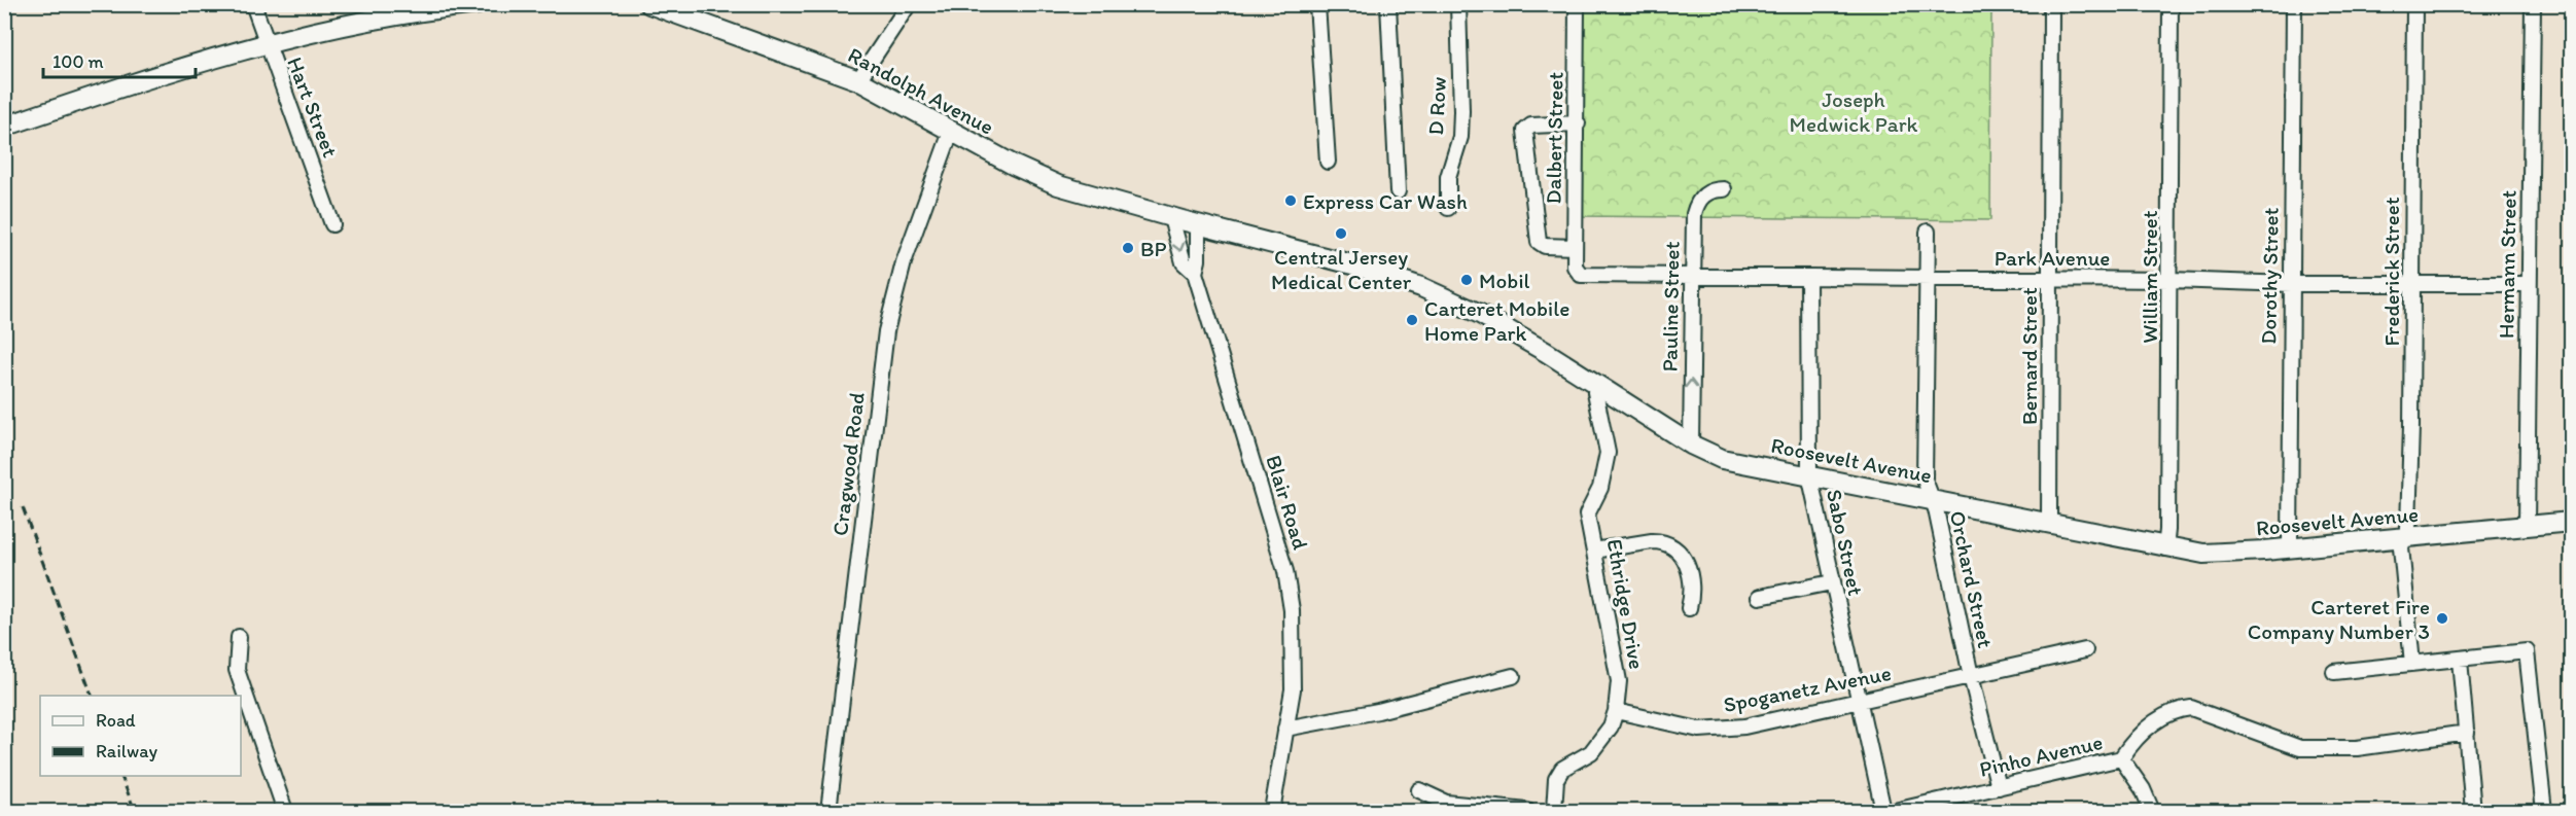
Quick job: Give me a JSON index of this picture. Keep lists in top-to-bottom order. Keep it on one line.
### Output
{"streets":{"main road":["Randolph Avenue","Roosevelt Avenue"],"street":["D Row","Hart Street","Dalbert Street","Park Avenue","Hermann Street","Frederick Street","Dorothy Street","William Street","Pauline Street","Bernard Street","Cragwood Road","Blair Road","Sabo Street","Orchard Street","Ethridge Drive","Spoganetz Avenue","Pinho Avenue"]},"crossings":[["Randolph Avenue","Roosevelt Avenue"],["Randolph Avenue","Cragwood Road"],["Randolph Avenue","Blair Road"],["Dalbert Street","Park Avenue"],["Park Avenue","Hermann Street"],["Park Avenue","Frederick Street"],["Park Avenue","Dorothy Street"],["Park Avenue","William Street"],["Park Avenue","Pauline Street"],["Park Avenue","Bernard Street"],["Park Avenue","Sabo Street"],["Park Avenue","Orchard Street"],["Hermann Street","Roosevelt Avenue"],["Frederick Street","Roosevelt Avenue"],["Dorothy Street","Roosevelt Avenue"],["William Street","Roosevelt Avenue"],["Pauline Street","Roosevelt Avenue"],["Bernard Street","Roosevelt Avenue"],["Roosevelt Avenue","Blair Road"],["Roosevelt Avenue","Sabo Street"],["Roosevelt Avenue","Orchard Street"],["Roosevelt Avenue","Ethridge Drive"],["Sabo Street","Spoganetz Avenue"],["Orchard Street","Spoganetz Avenue"],["Orchard Street","Pinho Avenue"],["Ethridge Drive","Spoganetz Avenue"]],"one_way":["Pauline Street"],"parks":["Joseph Medwick Park"],"places":["Express Car Wash","Central Jersey Medical Center","BP","Mobil","Carteret Mobile Home Park","Carteret Fire Company Number 3"],"legend":["Road","Railway"],"scale_bar":"100 m"}
